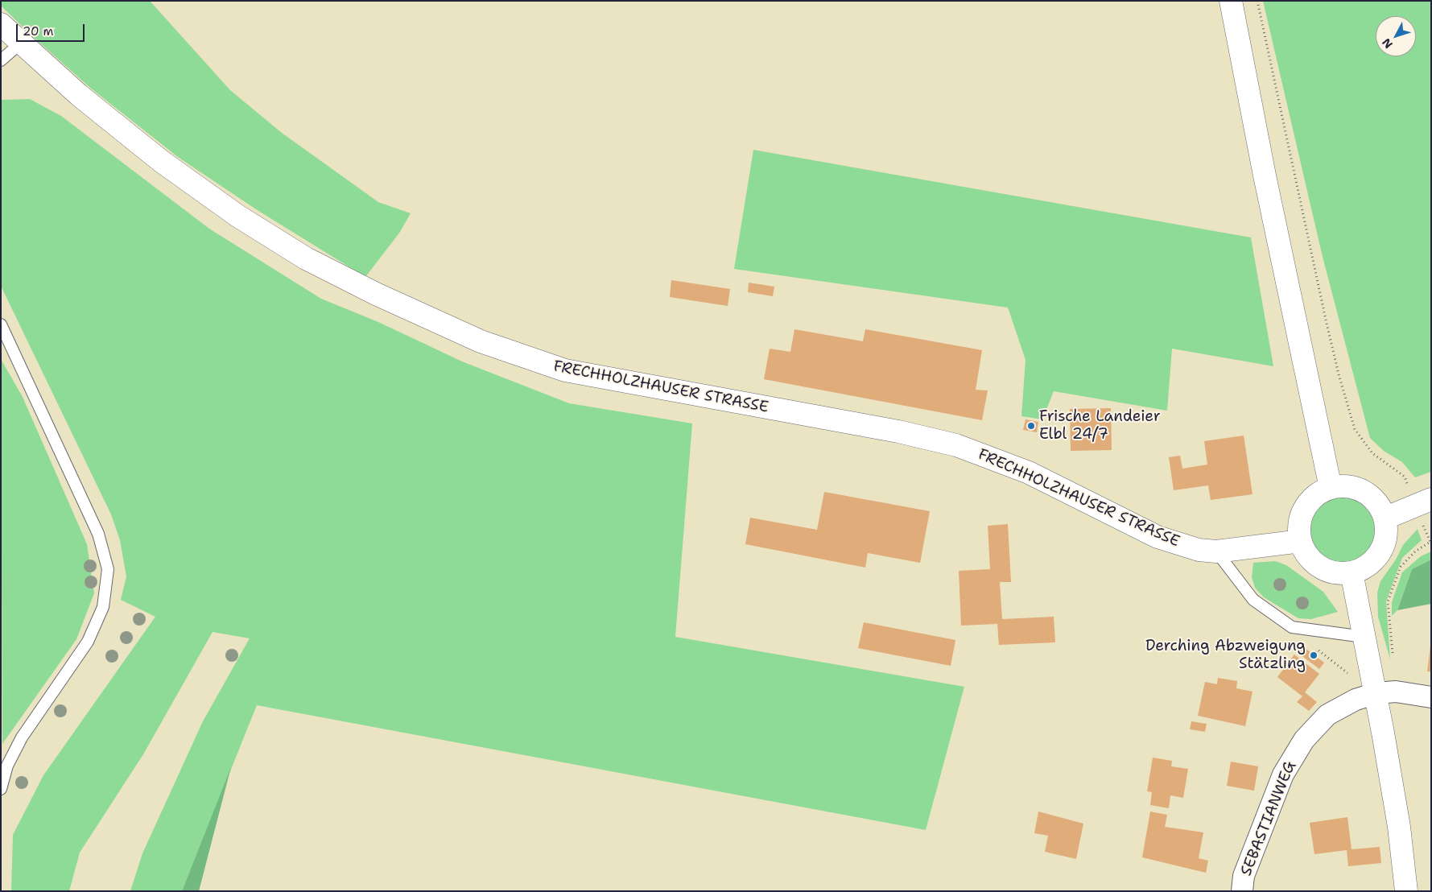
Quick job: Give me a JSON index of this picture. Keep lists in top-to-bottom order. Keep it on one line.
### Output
{"streets":{"street":["FRECHHOLZHAUSER STRASSE","SEBASTIANWEG"]},"places":["Frische Landeier Elbl 24/7","Derching Abzweigung Stätzling"],"scale_bar":"20 m","north":"bottom left"}
